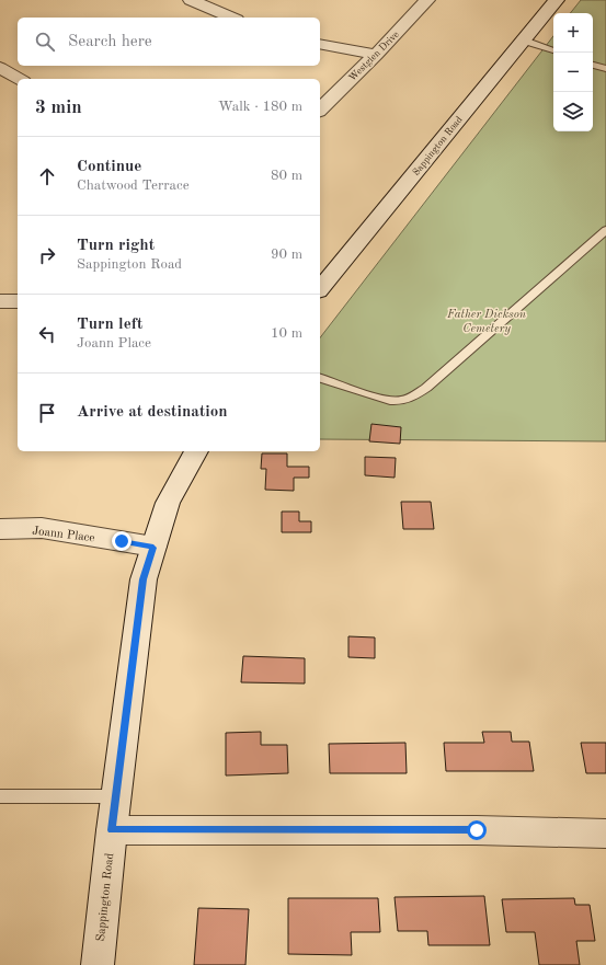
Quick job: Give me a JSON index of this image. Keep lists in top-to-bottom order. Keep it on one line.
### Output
{"streets":{"main road":["Westglen Drive","Sappington Road","Joann Place"]},"crossings":[["Sappington Road","Joann Place"]],"parks":["Father Dickson Cemetery"],"page":{"map_buttons":["+","−"],"search":"Search here","heading":["3 min","Walk · 180 m"],"list":[["Continue","Chatwood Terrace","80 m"],["Turn right","Sappington Road","90 m"],["Turn left","Joann Place","10 m"],"Arrive at destination"]}}
